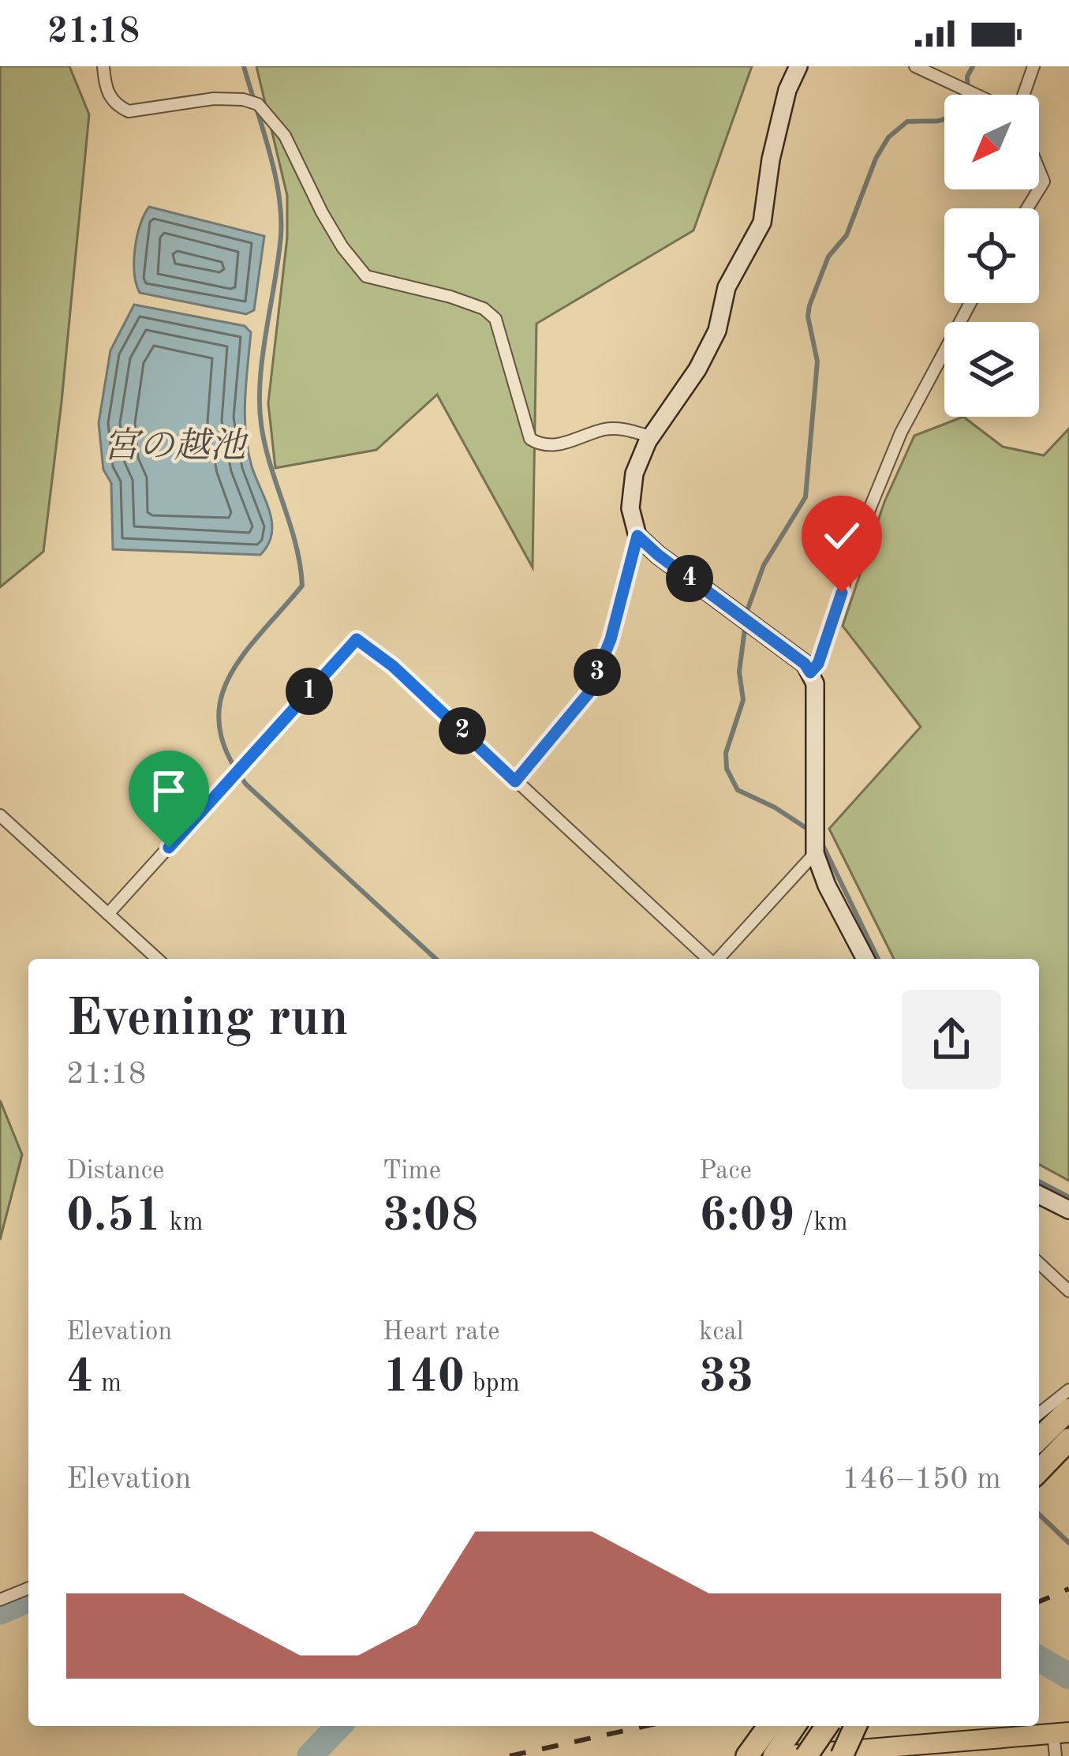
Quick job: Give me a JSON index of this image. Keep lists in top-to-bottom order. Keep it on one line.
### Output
{"water":["宮の越池"],"north":"bottom left","page":{"status":"21:18","pins":["4","3","1","2"],"heading":["Evening run","21:18"],"stats":[["Distance","0.51 km"],["Time","3:08"],["Pace","6:09 /km"],["Elevation","4 m"],["Heart rate","140 bpm"],["kcal","33"]],"chart":["Elevation","146–150 m"]}}
